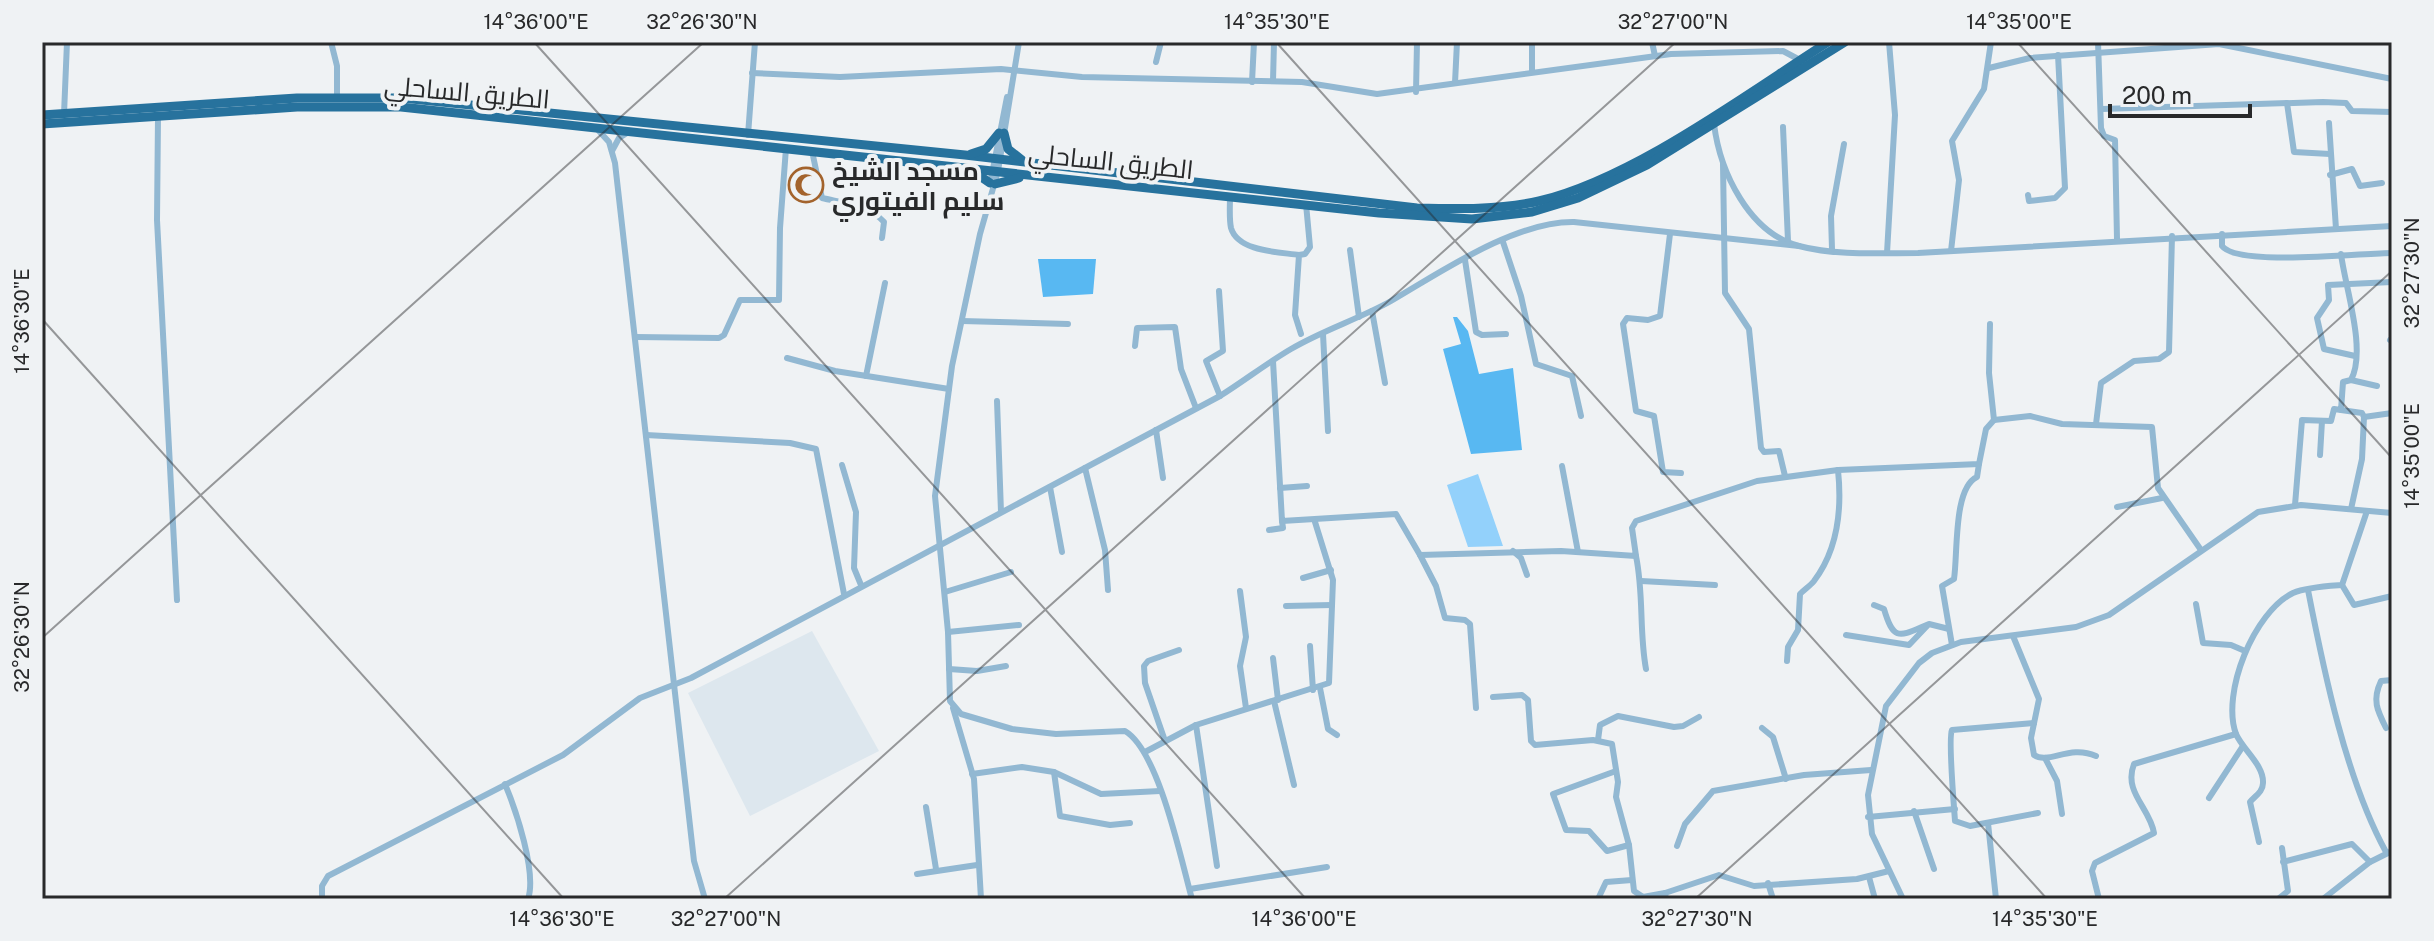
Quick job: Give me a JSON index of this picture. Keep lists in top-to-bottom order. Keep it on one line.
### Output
{"streets":{"highway":["الطريق الساحلي"]},"places":{"mosque":["مسجد الشيخ سليم الفيتوري"]},"scale_bar":"200 m","coordinates":["14°36'00\"E","32°26'30\"N","14°35'30\"E","32°27'00\"N","14°35'00\"E","32°27'30\"N","14°36'30\"E"]}
